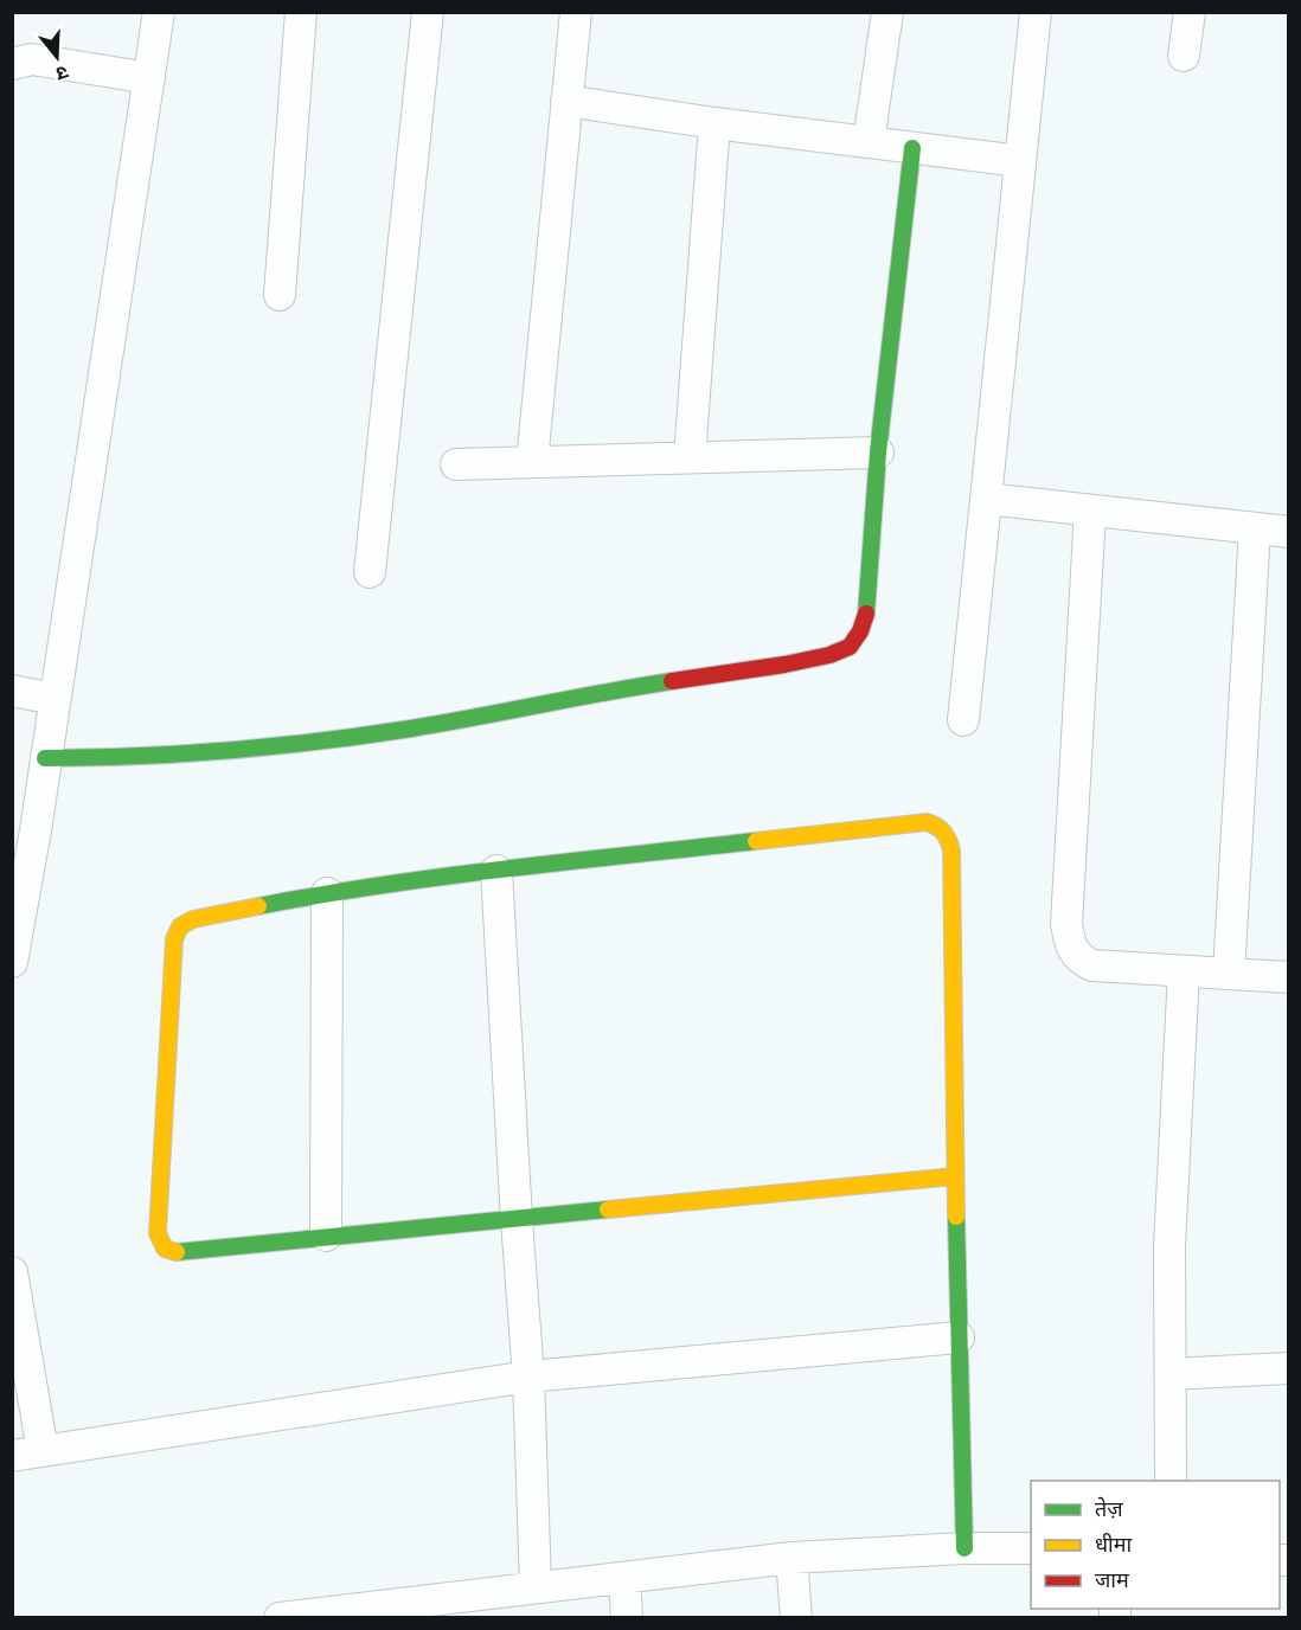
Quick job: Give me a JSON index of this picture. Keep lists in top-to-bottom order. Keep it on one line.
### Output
{"legend":["तेज़","धीमा","जाम"],"north":"bottom"}
